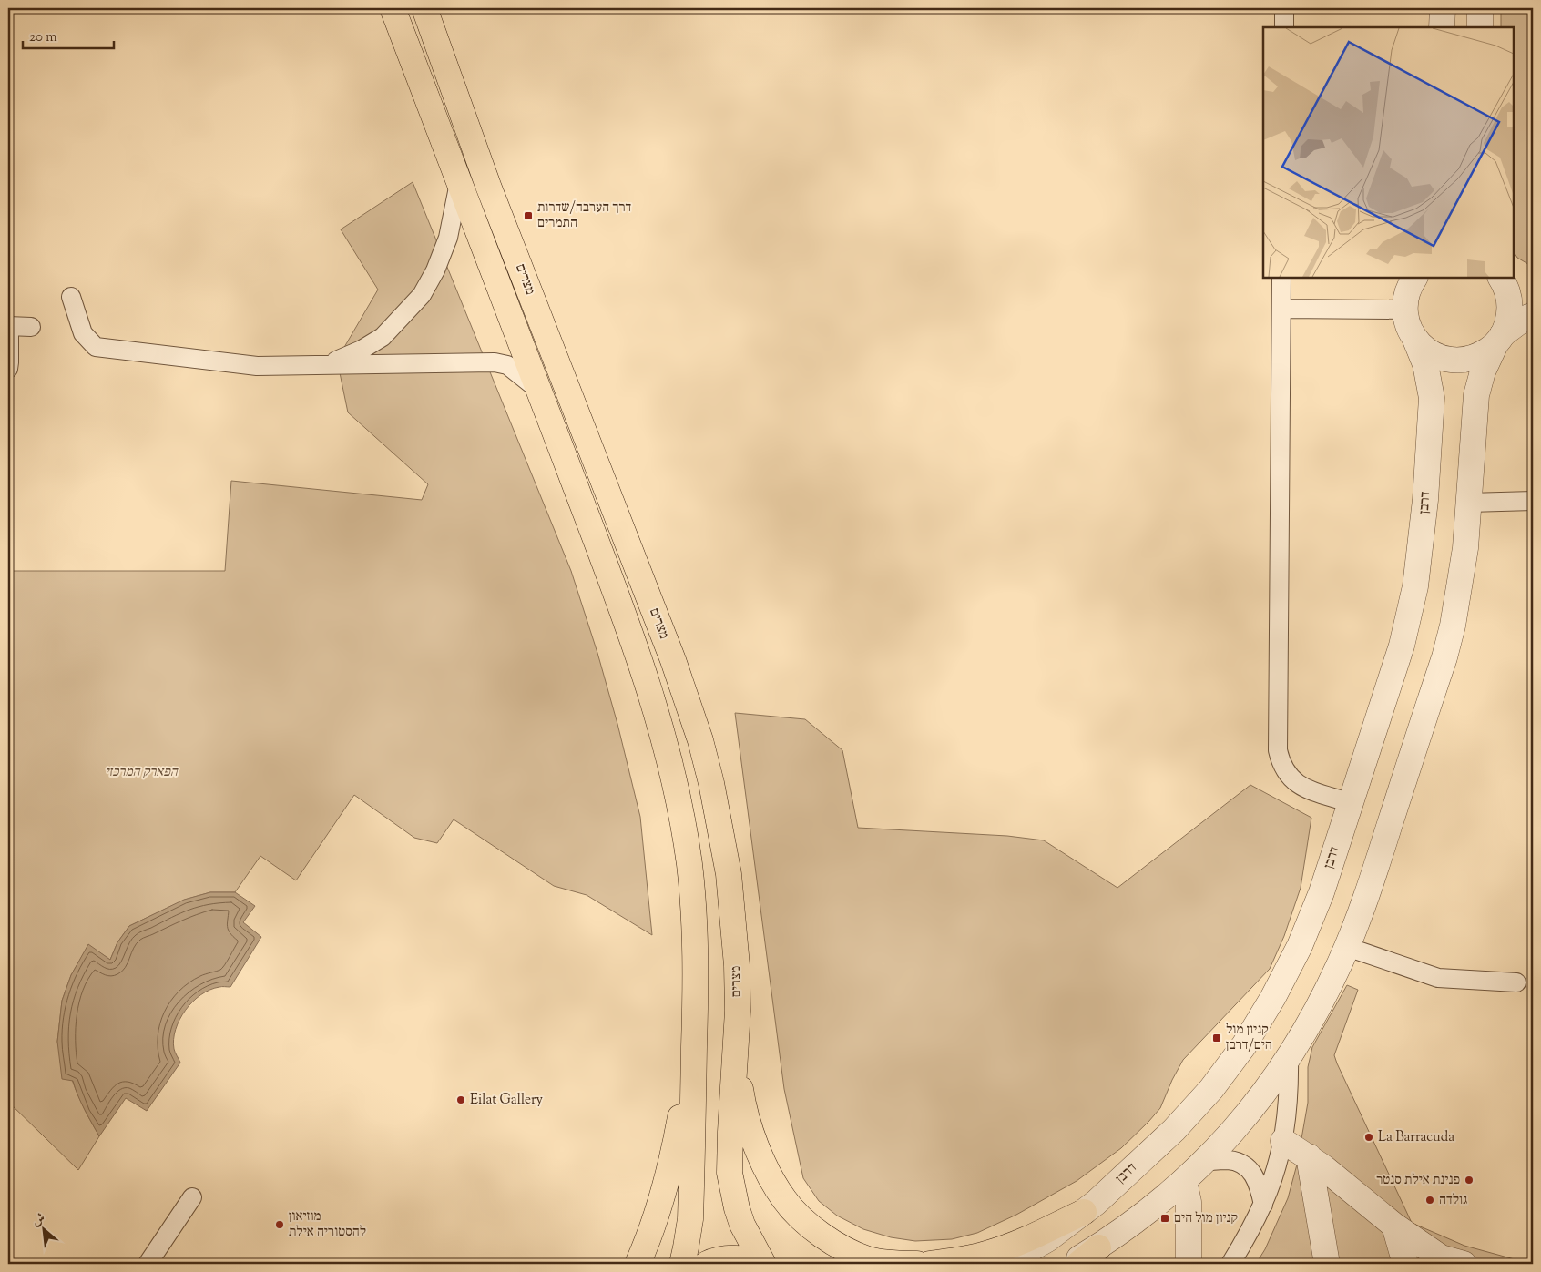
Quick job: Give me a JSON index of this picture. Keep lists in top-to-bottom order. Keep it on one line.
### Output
{"streets":{"highway":["מצרים"],"street":["דרבן"]},"parks":["הפארק המרכזי"],"places":{"transit":["דרך הערבה/שדרות התמרים","קניון מול הים/דרבן","קניון מול הים"],"other":["Eilat Gallery","La Barracuda","פנינת אילת סנטר","גולדה","מוזיאון להסטוריה אילת"]},"scale_bar":"20 m","north":"top left"}
